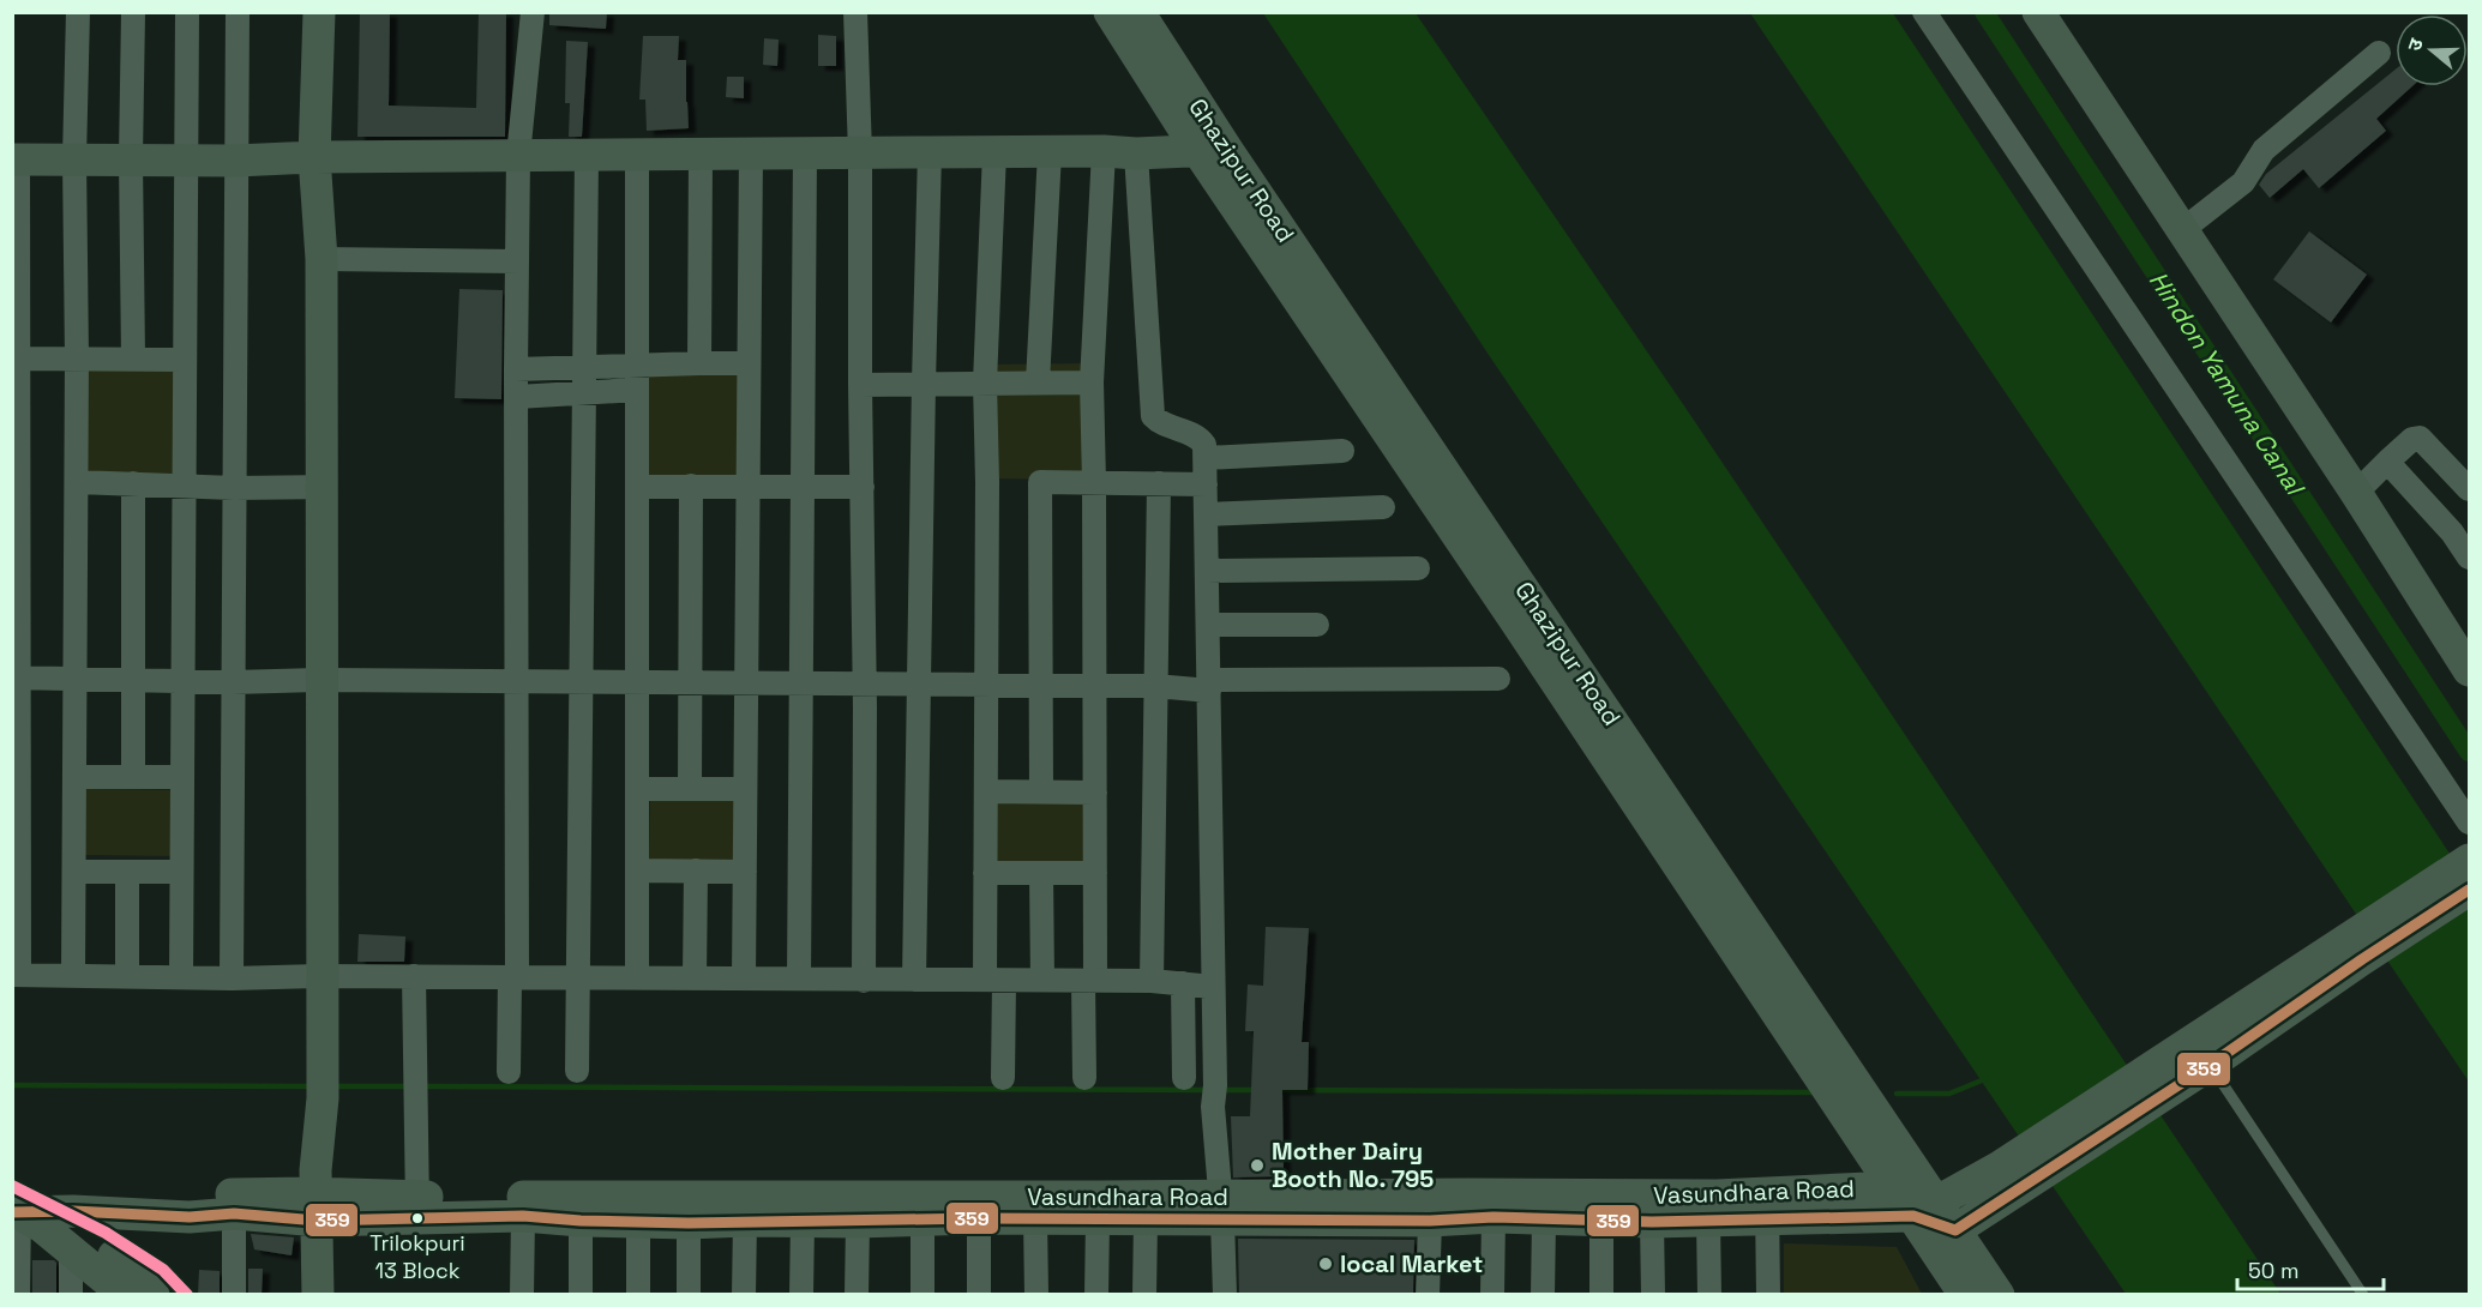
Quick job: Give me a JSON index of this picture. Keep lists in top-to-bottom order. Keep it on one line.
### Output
{"streets":{"street":["Ghazipur Road","Vasundhara Road"]},"crossings":[["Ghazipur Road","Vasundhara Road"]],"water":["Hindon Yamuna Canal"],"places":["Mother Dairy Booth No. 795","Trilokpuri 13 Block","local Market"],"lines":["transit line 359"],"scale_bar":"50 m","north":"left"}
